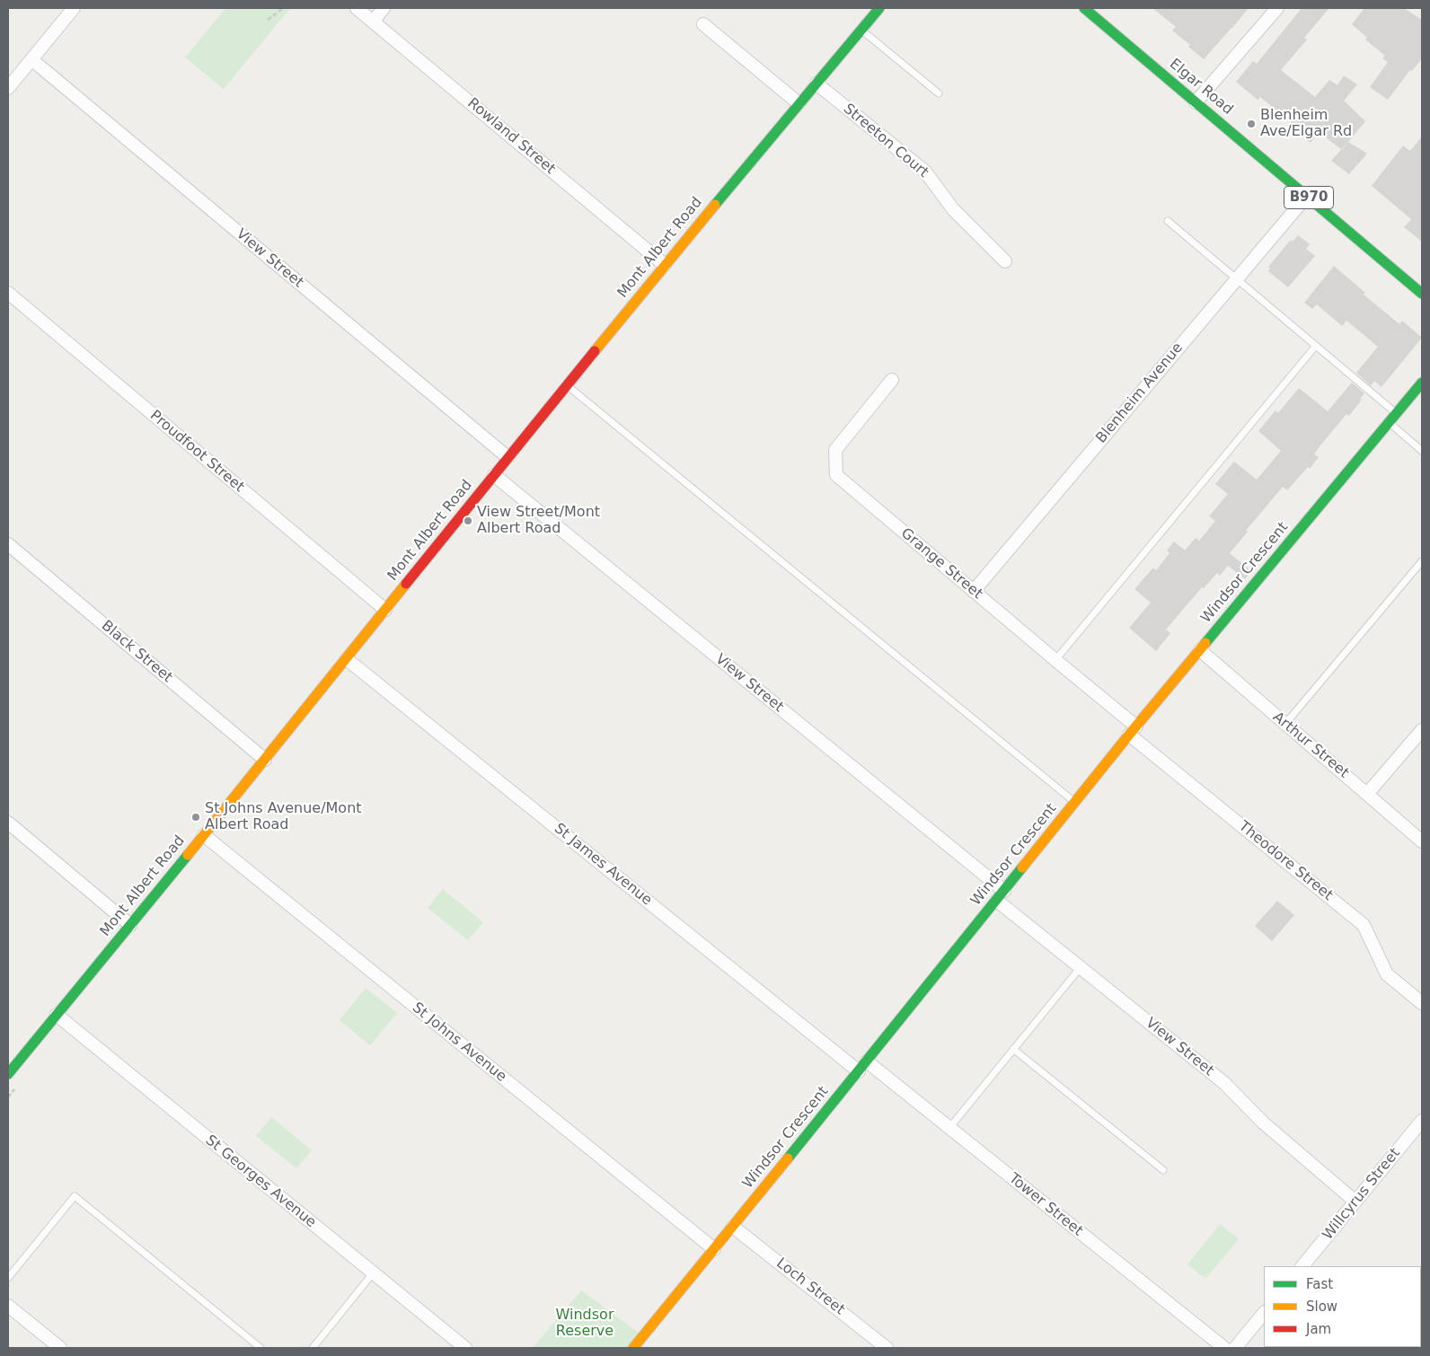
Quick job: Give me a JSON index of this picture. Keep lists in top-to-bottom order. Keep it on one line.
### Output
{"streets":{"main road":["Elgar Road","B970","Mont Albert Road","Windsor Crescent"],"street":["Rowland Street","Streeton Court","View Street","Blenheim Avenue","Proudfoot Street","Grange Street","Black Street","Arthur Street","Theodore Street","St James Avenue","St Johns Avenue","St Georges Avenue","Willcyrus Street","Tower Street","Loch Street"]},"crossings":[["Elgar Road","Blenheim Avenue"],["Rowland Street","Mont Albert Road"],["Streeton Court","Mont Albert Road"],["Mont Albert Road","View Street"],["Mont Albert Road","Proudfoot Street"],["Mont Albert Road","Black Street"],["Mont Albert Road","St James Avenue"],["Mont Albert Road","St Johns Avenue"],["Mont Albert Road","St Georges Avenue"],["View Street","Windsor Crescent"],["View Street","Willcyrus Street"],["Blenheim Avenue","Grange Street"],["Grange Street","Windsor Crescent"],["Grange Street","Theodore Street"],["Windsor Crescent","Arthur Street"],["Windsor Crescent","Theodore Street"],["Windsor Crescent","St James Avenue"],["Windsor Crescent","St Johns Avenue"],["Windsor Crescent","Tower Street"],["Windsor Crescent","Loch Street"]],"parks":["Windsor Reserve"],"places":["Blenheim Ave/Elgar Rd","View Street/Mont Albert Road","St Johns Avenue/Mont Albert Road"],"legend":["Fast","Slow","Jam"]}
